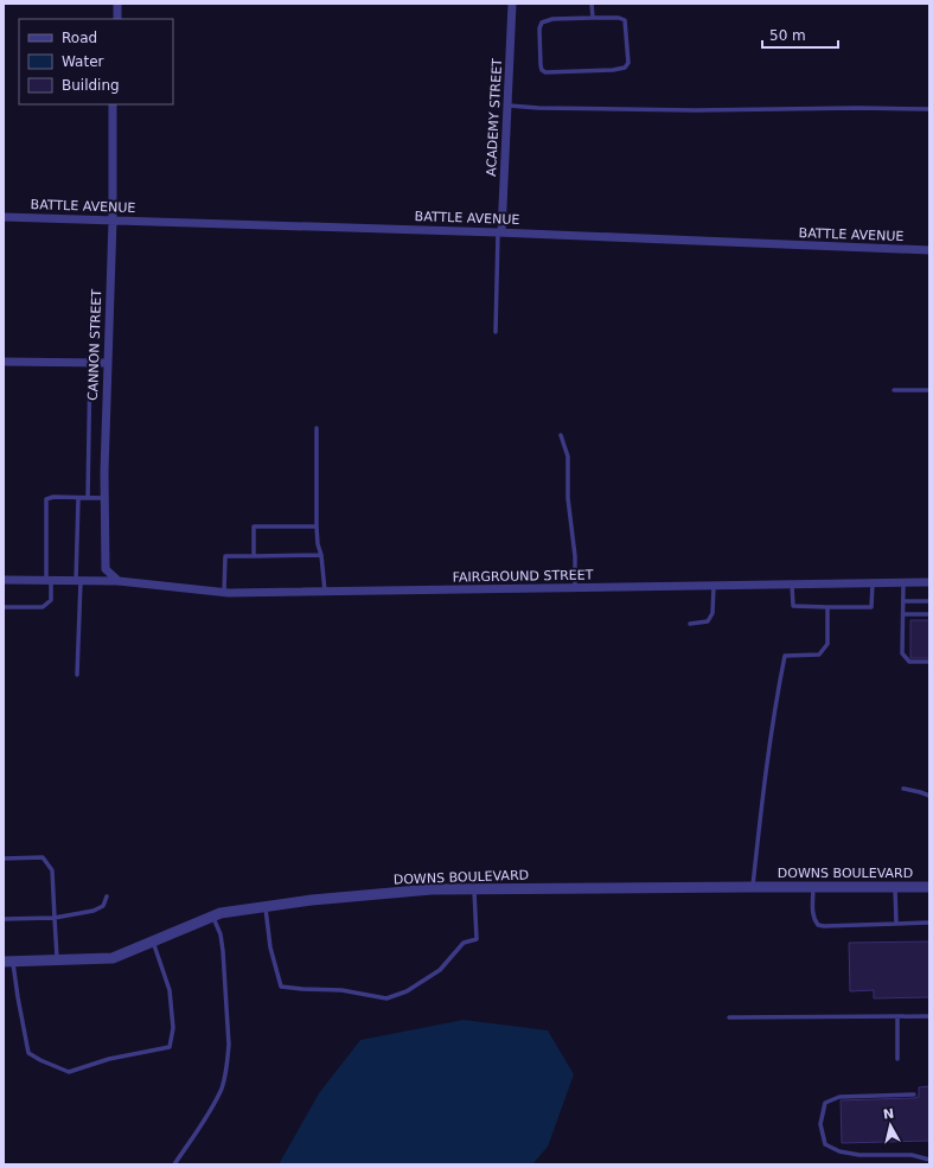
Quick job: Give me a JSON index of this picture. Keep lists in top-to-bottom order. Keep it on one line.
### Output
{"streets":{"street":["ACADEMY STREET","BATTLE AVENUE","CANNON STREET","FAIRGROUND STREET","DOWNS BOULEVARD"]},"crossings":[["ACADEMY STREET","BATTLE AVENUE"],["BATTLE AVENUE","CANNON STREET"],["CANNON STREET","FAIRGROUND STREET"]],"legend":["Road","Water","Building"],"scale_bar":"50 m","north":"top"}
